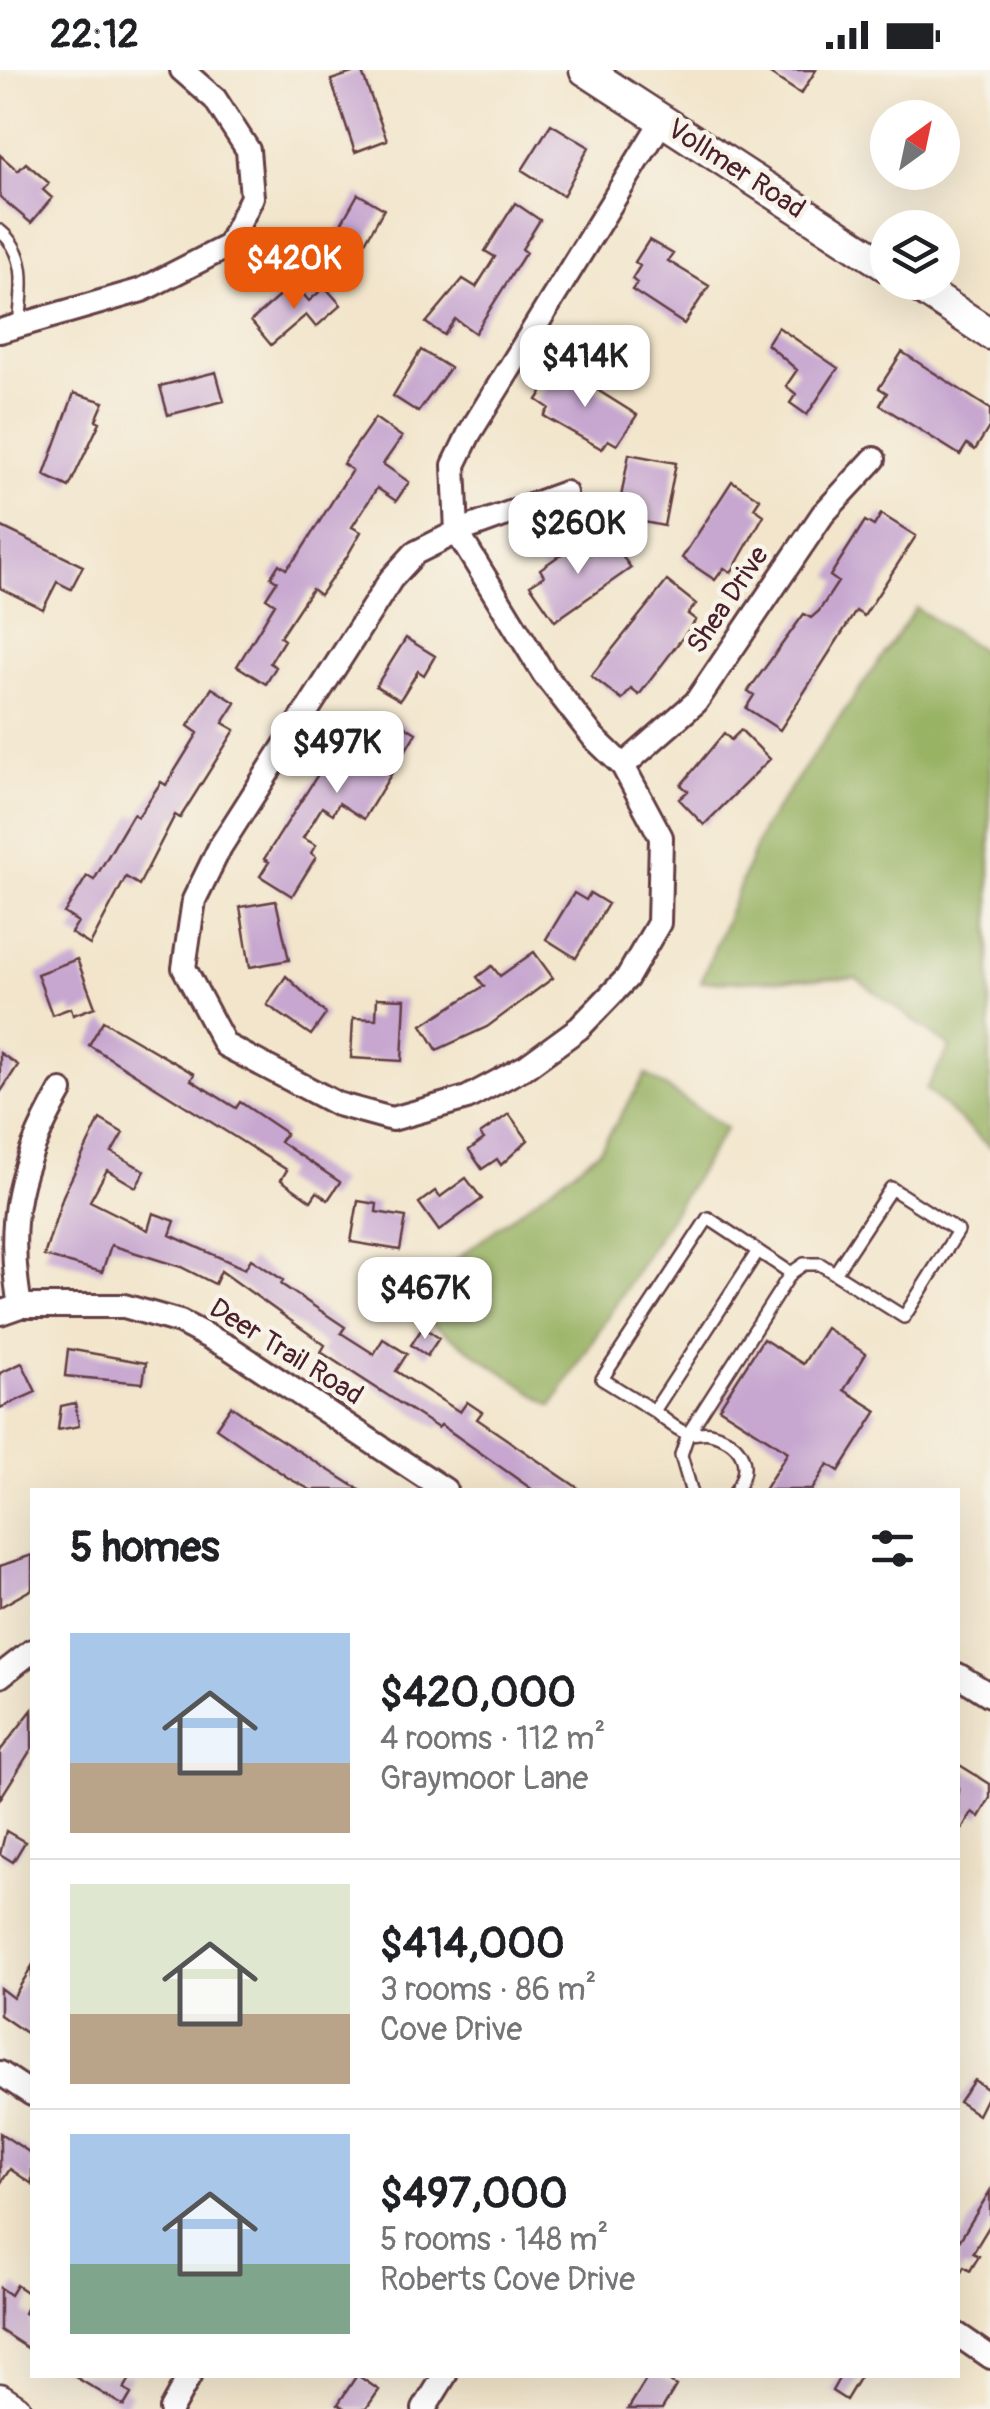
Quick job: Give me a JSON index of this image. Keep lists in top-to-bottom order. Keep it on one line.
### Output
{"streets":{"main road":["Vollmer Road"],"street":["Shea Drive","Deer Trail Road"]},"north":"top right","page":{"status":"22:12","price":["$420K","$414K","$260K","$497K","$467K"],"heading":"5 homes","list":[{"name":"$420,000","note":"4 rooms · 112 m² · Graymoor Lane"},{"name":"$414,000","note":"3 rooms · 86 m² · Cove Drive"},{"name":"$497,000","note":"5 rooms · 148 m² · Roberts Cove Drive"}]}}
